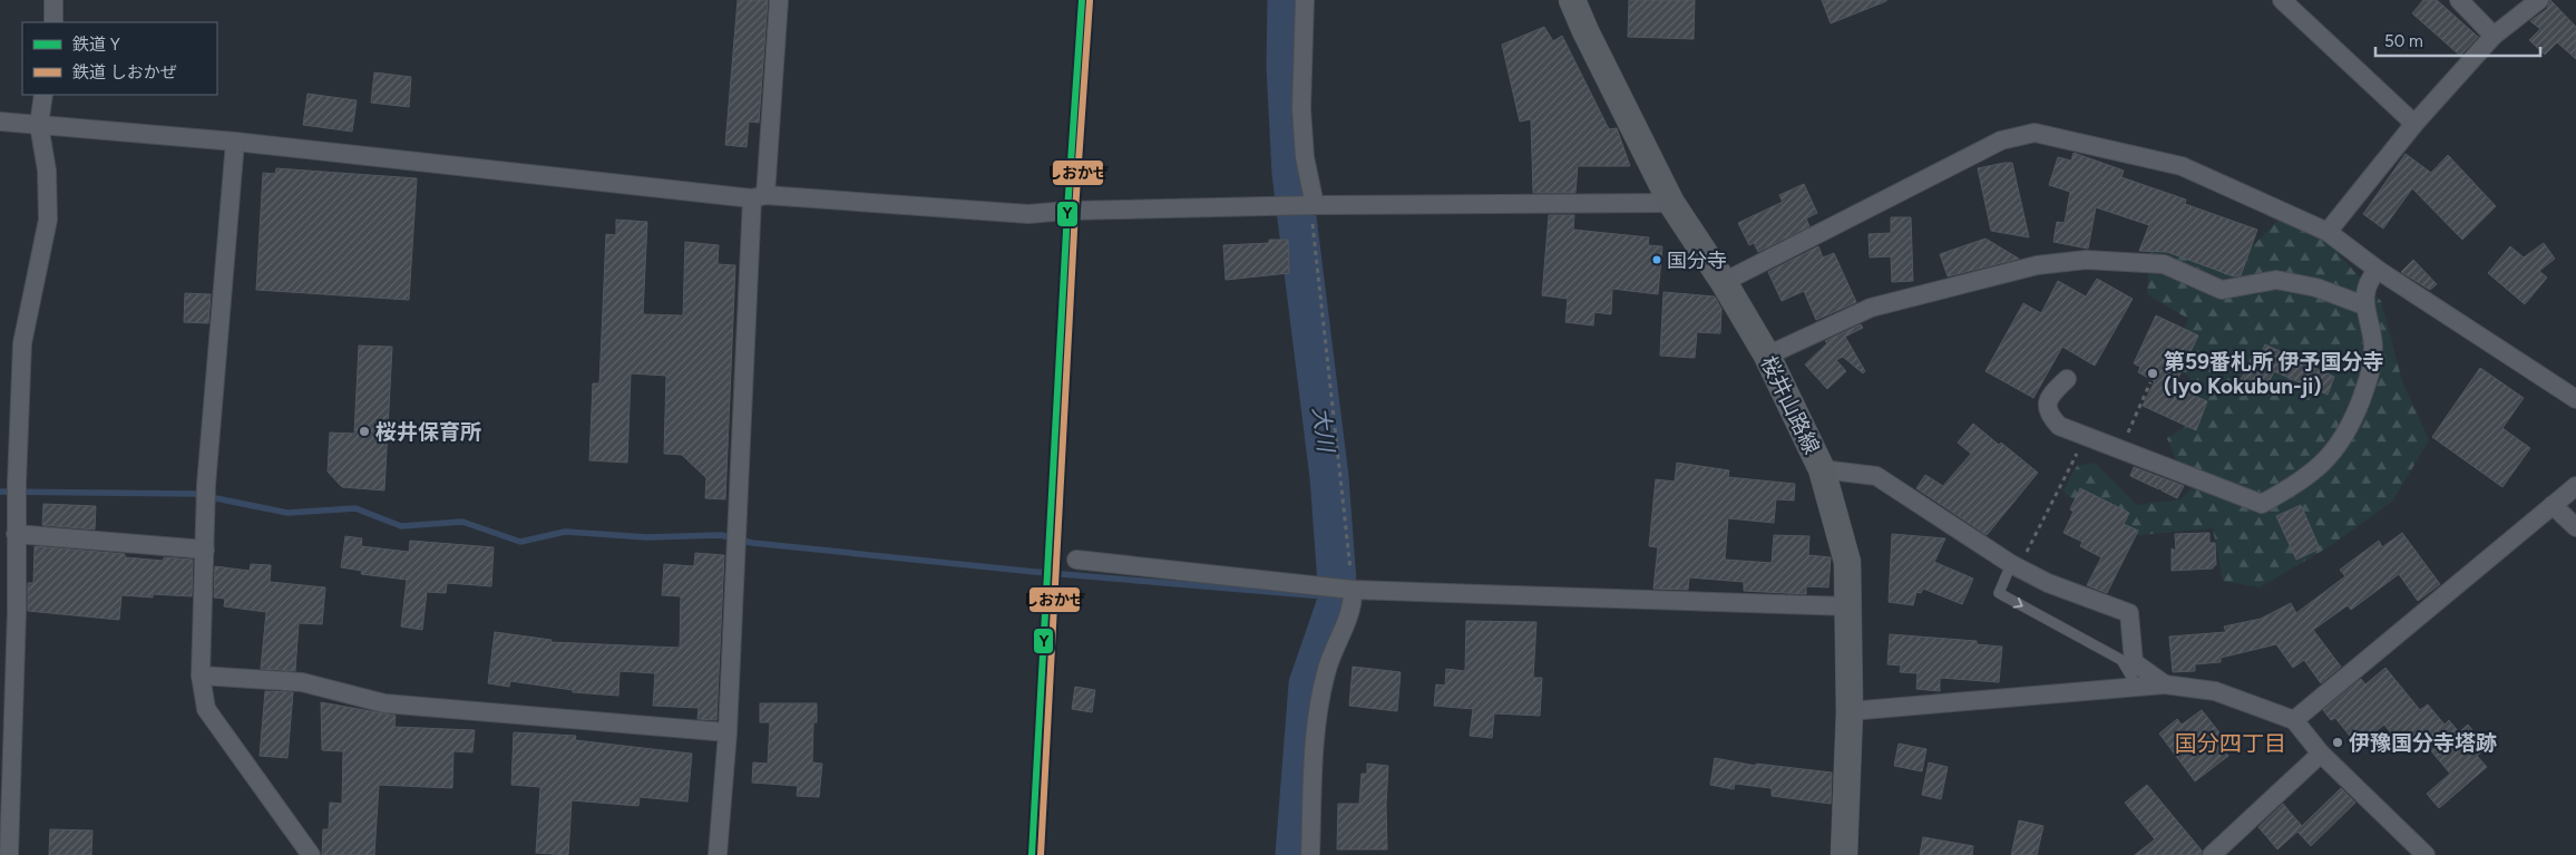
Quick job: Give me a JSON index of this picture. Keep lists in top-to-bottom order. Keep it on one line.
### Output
{"streets":{"main road":["桜井山路線"]},"districts":["国分四丁目"],"water":["大川"],"places":["国分寺","第59番札所 伊予国分寺 (Iyo Kokubun-ji)","桜井保育所","伊豫国分寺塔跡"],"lines":["rail line Y","rail line しおかぜ"],"legend":["鉄道 Y","鉄道 しおかぜ"],"scale_bar":"50 m"}
